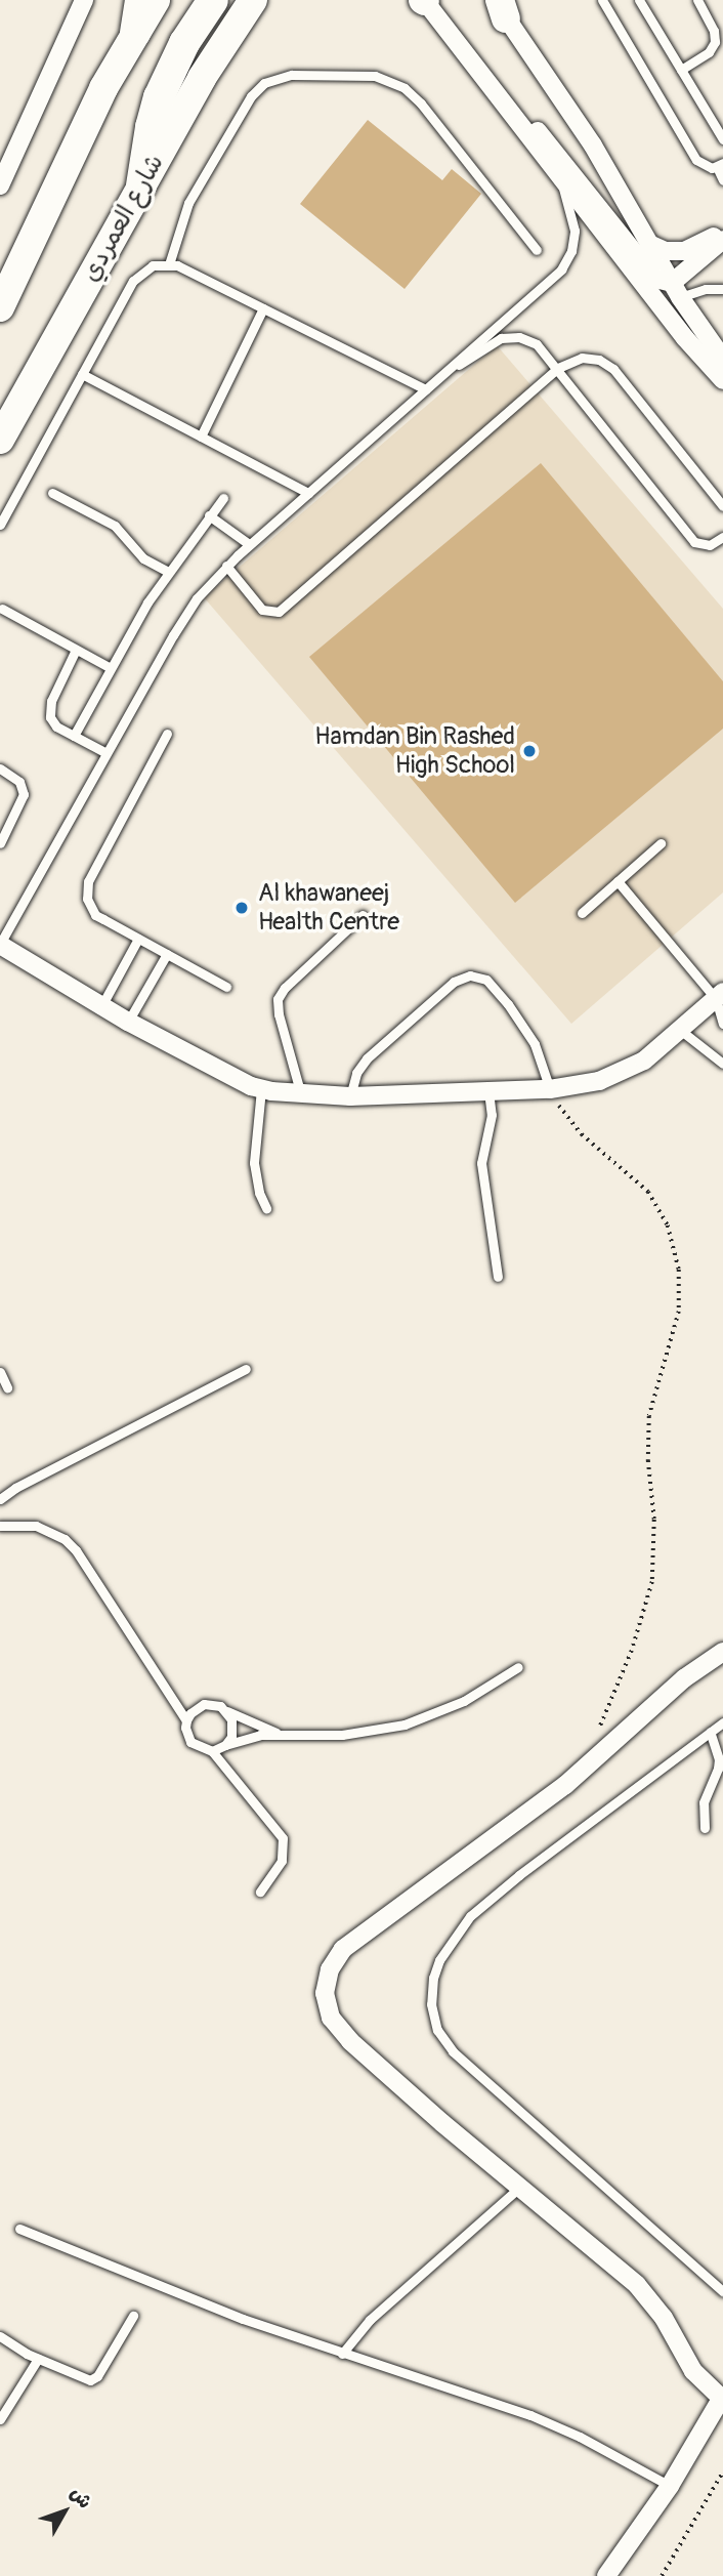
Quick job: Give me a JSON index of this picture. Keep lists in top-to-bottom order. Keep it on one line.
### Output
{"streets":{"main road":["شارع العمردي"]},"places":["Hamdan Bin Rashed High School","Al khawaneej Health Centre"],"north":"top right"}
